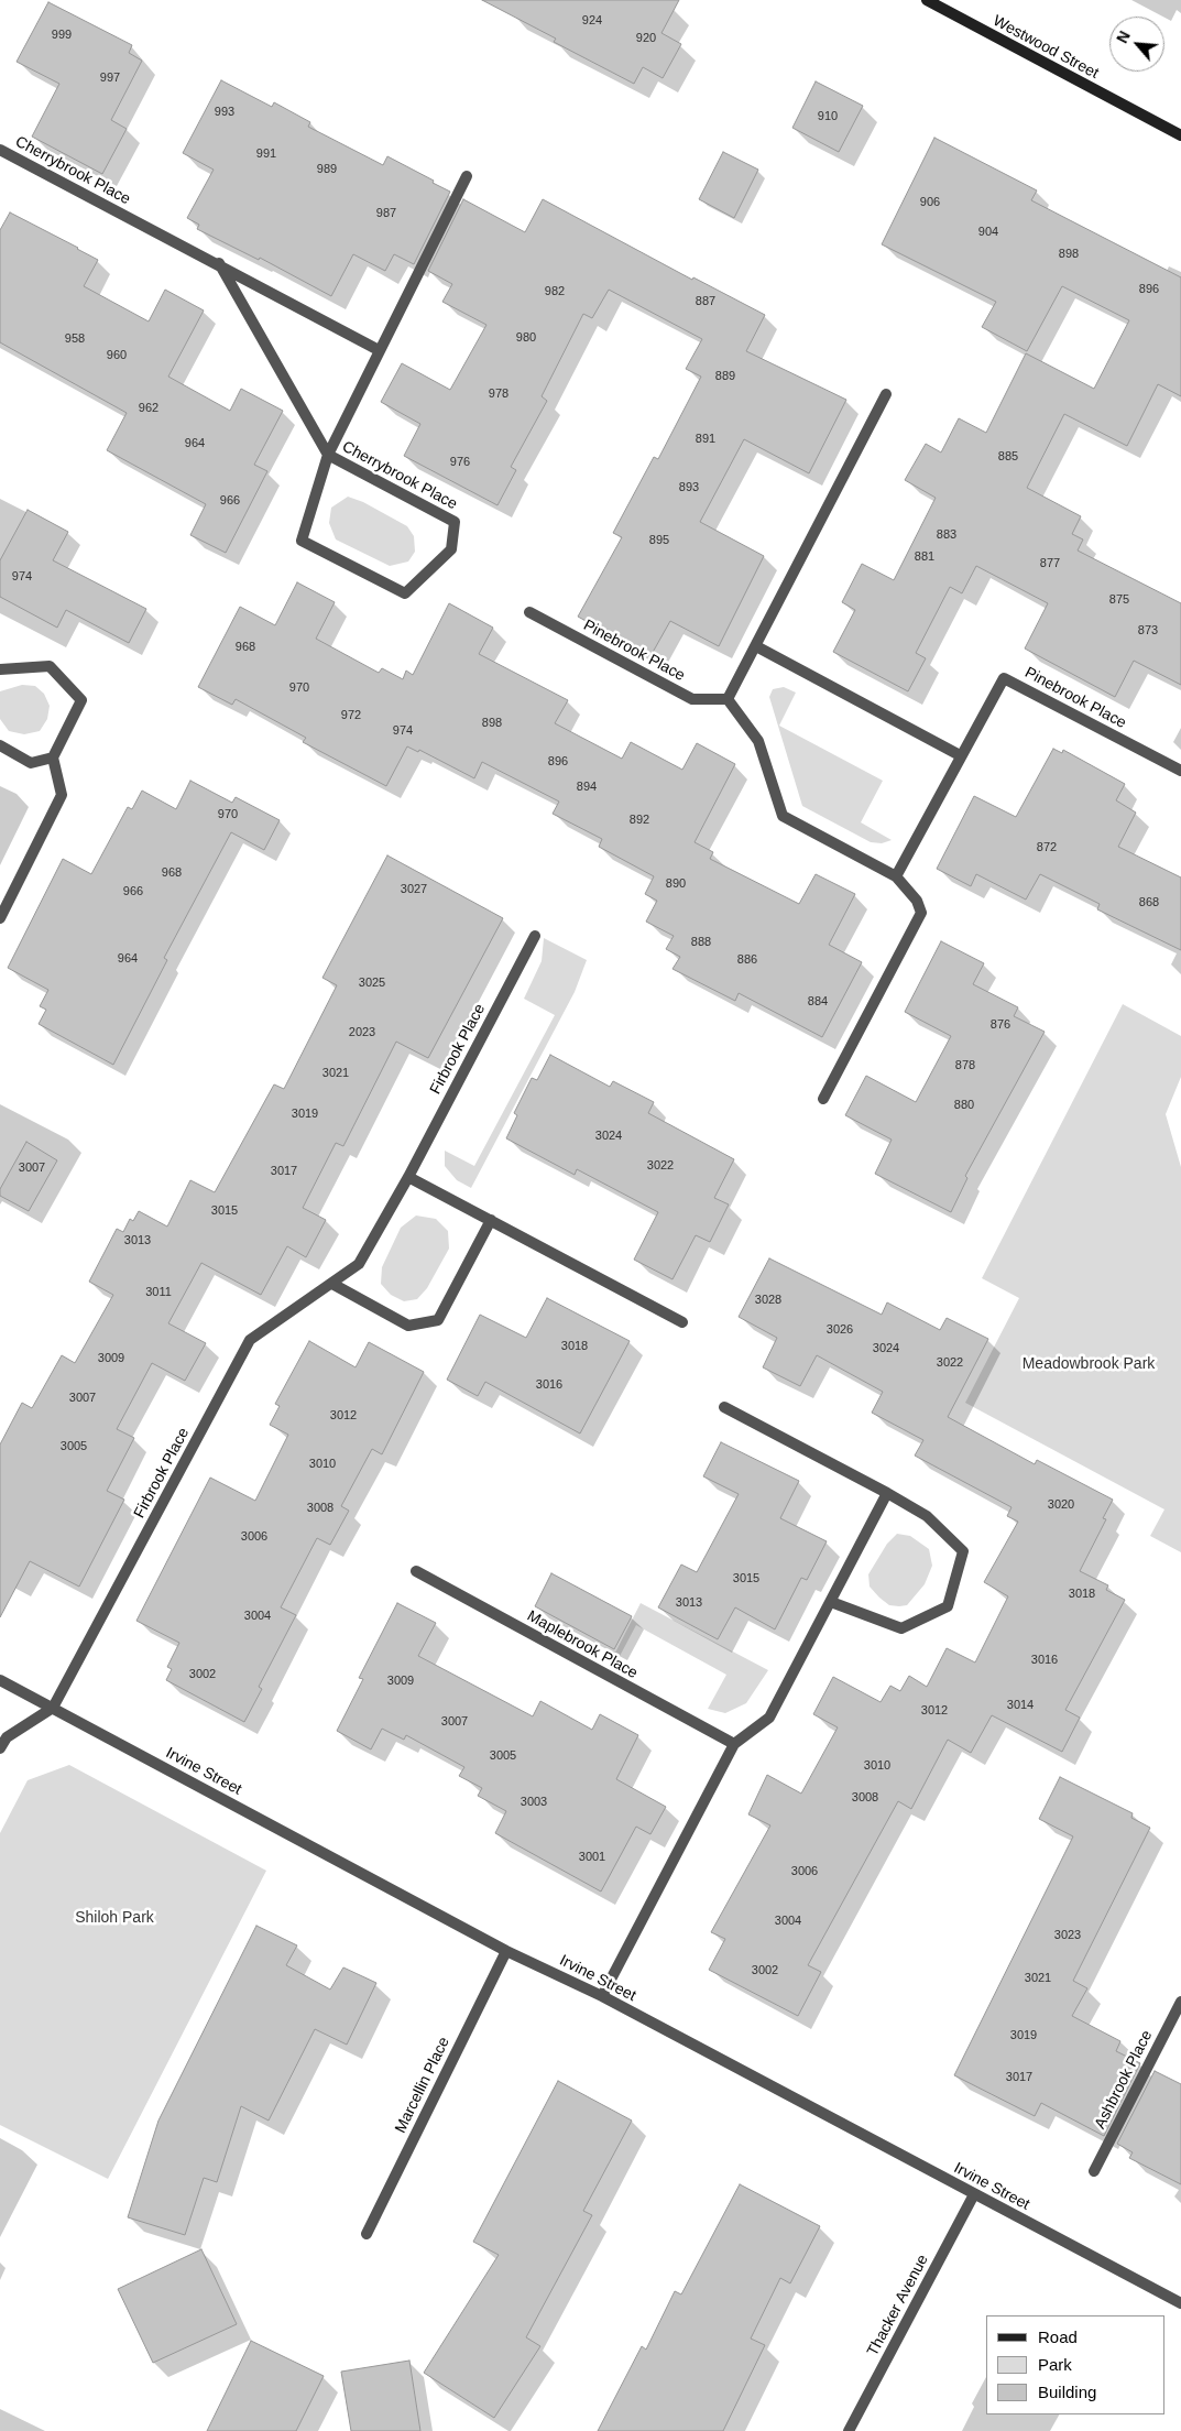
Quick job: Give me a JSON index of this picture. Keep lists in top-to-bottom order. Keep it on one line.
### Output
{"streets":{"main road":["Westwood Street"],"street":["Cherrybrook Place","Pinebrook Place","Firbrook Place","Maplebrook Place","Irvine Street","Ashbrook Place","Marcellin Place","Thacker Avenue"]},"crossings":[["Firbrook Place","Irvine Street"],["Irvine Street","Marcellin Place"],["Irvine Street","Thacker Avenue"]],"parks":["Meadowbrook Park","Shiloh Park"],"house_numbers":["924","999","920","997","993","910","991","989","906","987","904","898","896","982","887","980","958","960","889","978","962","891","964","885","976","893","966","883","895","881","877","974","875","873","968","970","972","898","974","896","894","970","892","872","968","890","3027","966","868","888","964","886","3025","884","876","2023","878","3021","880","3019","3024","3022","3007","3017","3015","3013","3011","3028","3026","3018","3024","3009","3022","3016","3007","3012","3005","3010","3020","3008","3006","3015","3018","3013","3004","3016","3002","3009","3014","3012","3007","3005","3010","3008","3003","3001","3006","3004","3023","3002","3021","3019","3017"],"legend":["Road","Park","Building"],"north":"top left"}
